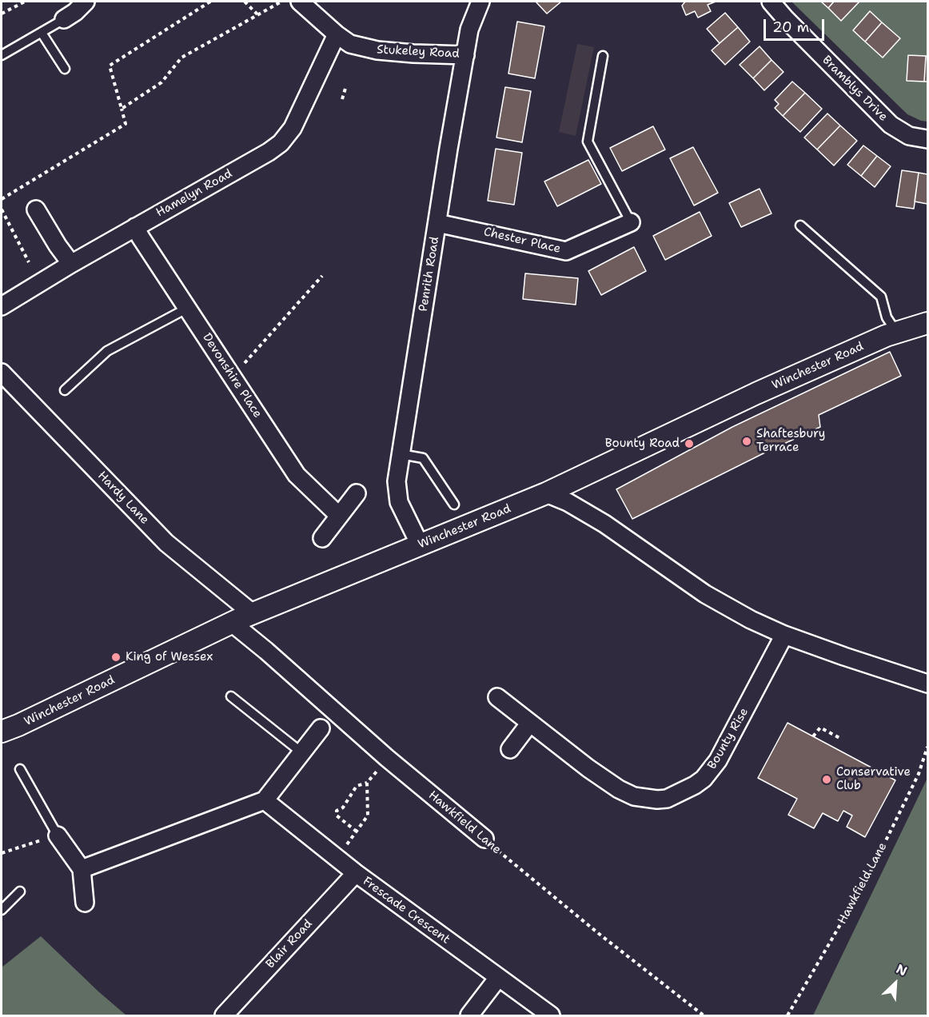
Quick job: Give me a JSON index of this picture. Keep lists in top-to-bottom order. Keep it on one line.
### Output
{"streets":{"street":["Stukeley Road","Bramblys Drive","Hamelyn Road","Chester Place","Penrith Road","Winchester Road","Devonshire Place","Hardy Lane","Bounty Rise","Hawkfield Lane","Frescade Crescent","Blair Road"]},"crossings":[["Stukeley Road","Hamelyn Road"],["Stukeley Road","Penrith Road"],["Hamelyn Road","Devonshire Place"],["Chester Place","Penrith Road"],["Penrith Road","Winchester Road"],["Winchester Road","Hardy Lane"],["Winchester Road","Hawkfield Lane"],["Frescade Crescent","Blair Road"]],"places":["Shaftesbury Terrace","Bounty Road","King of Wessex","Conservative Club"],"scale_bar":"20 m","north":"top right"}
